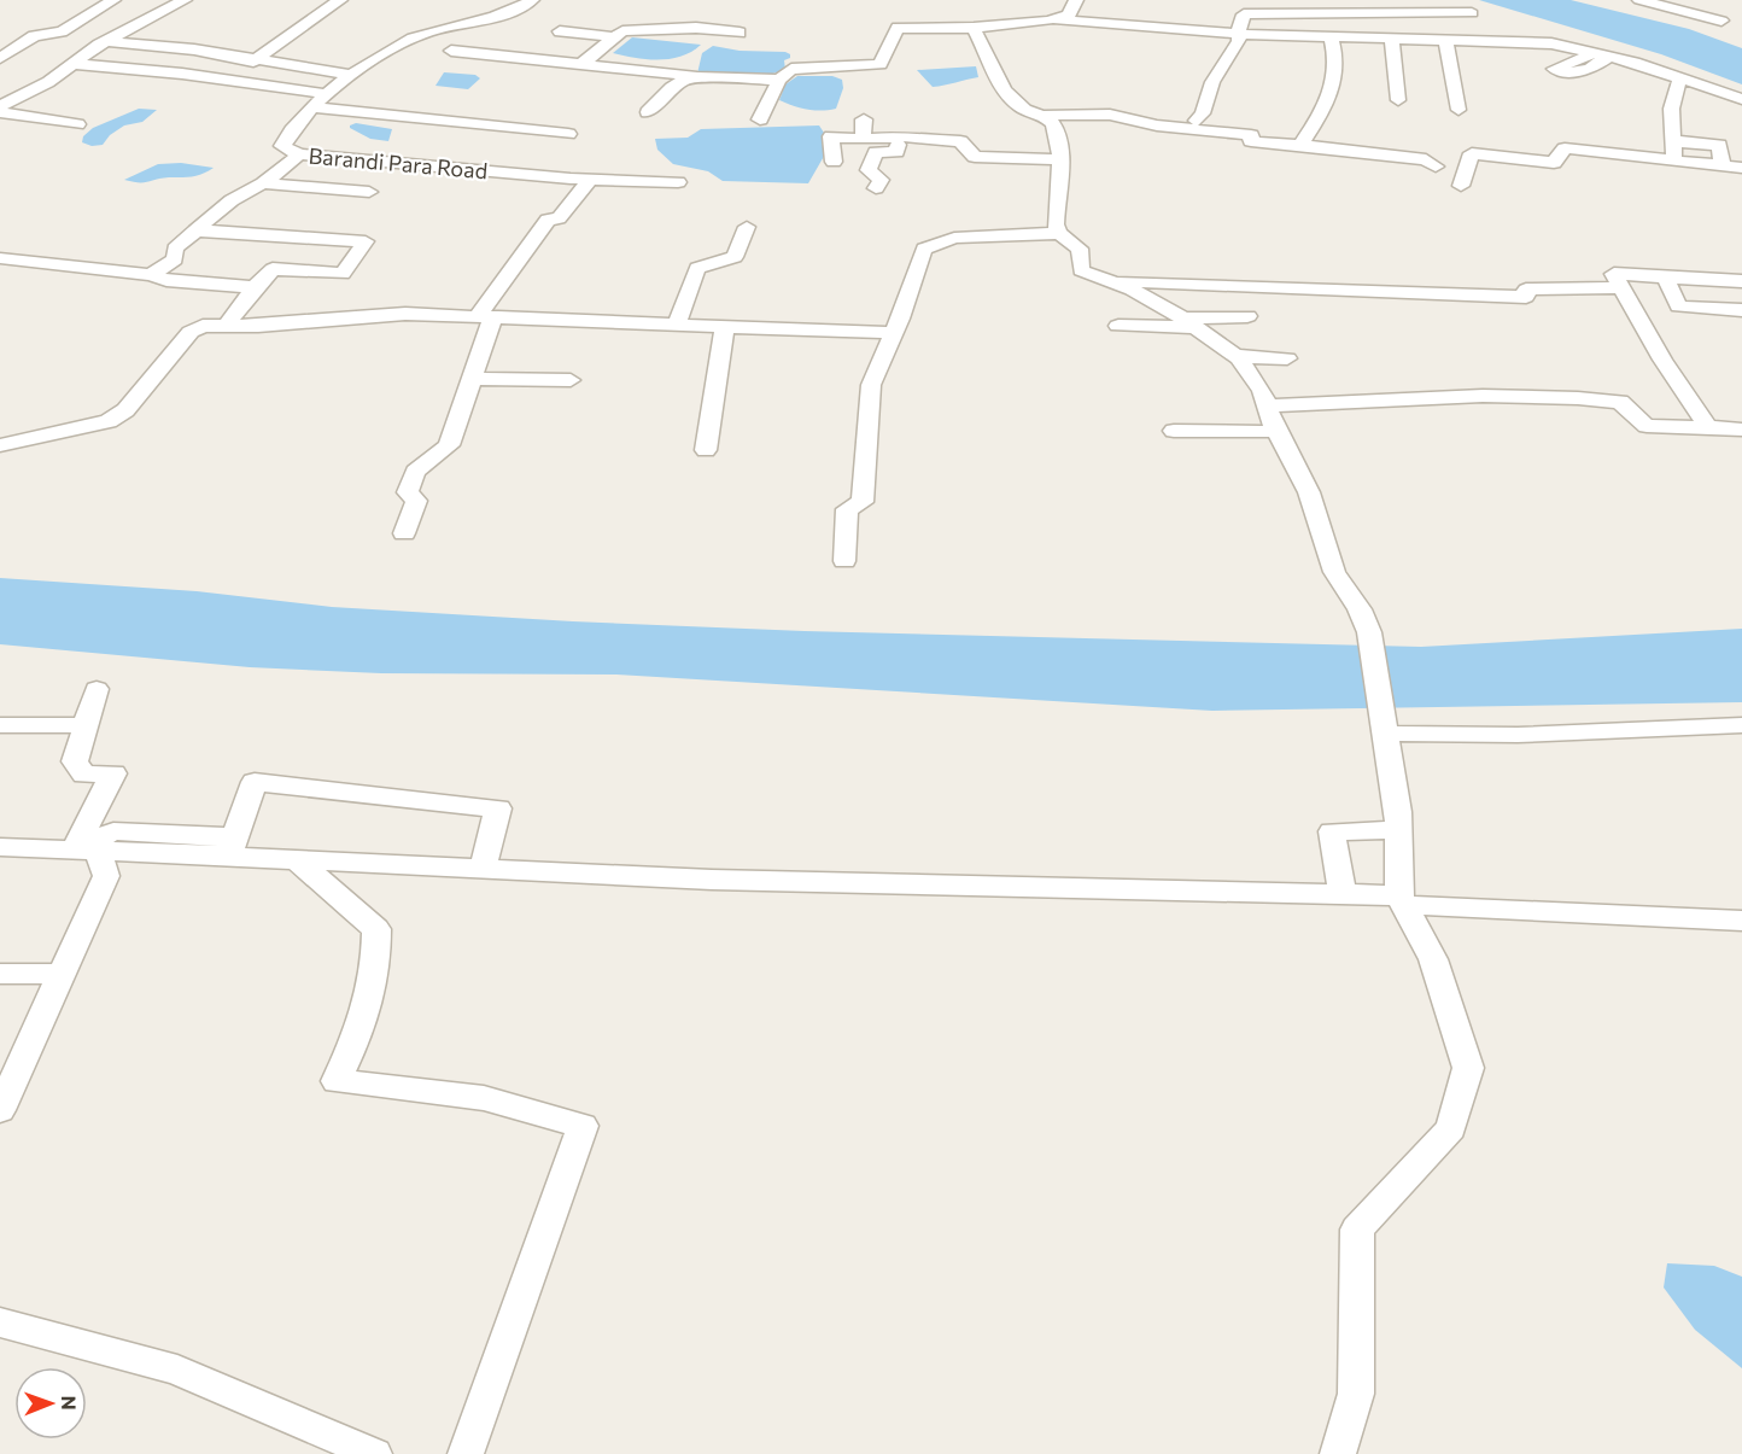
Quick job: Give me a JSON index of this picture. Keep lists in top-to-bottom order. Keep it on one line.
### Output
{"streets":{"street":["Barandi Para Road"]},"north":"right"}
